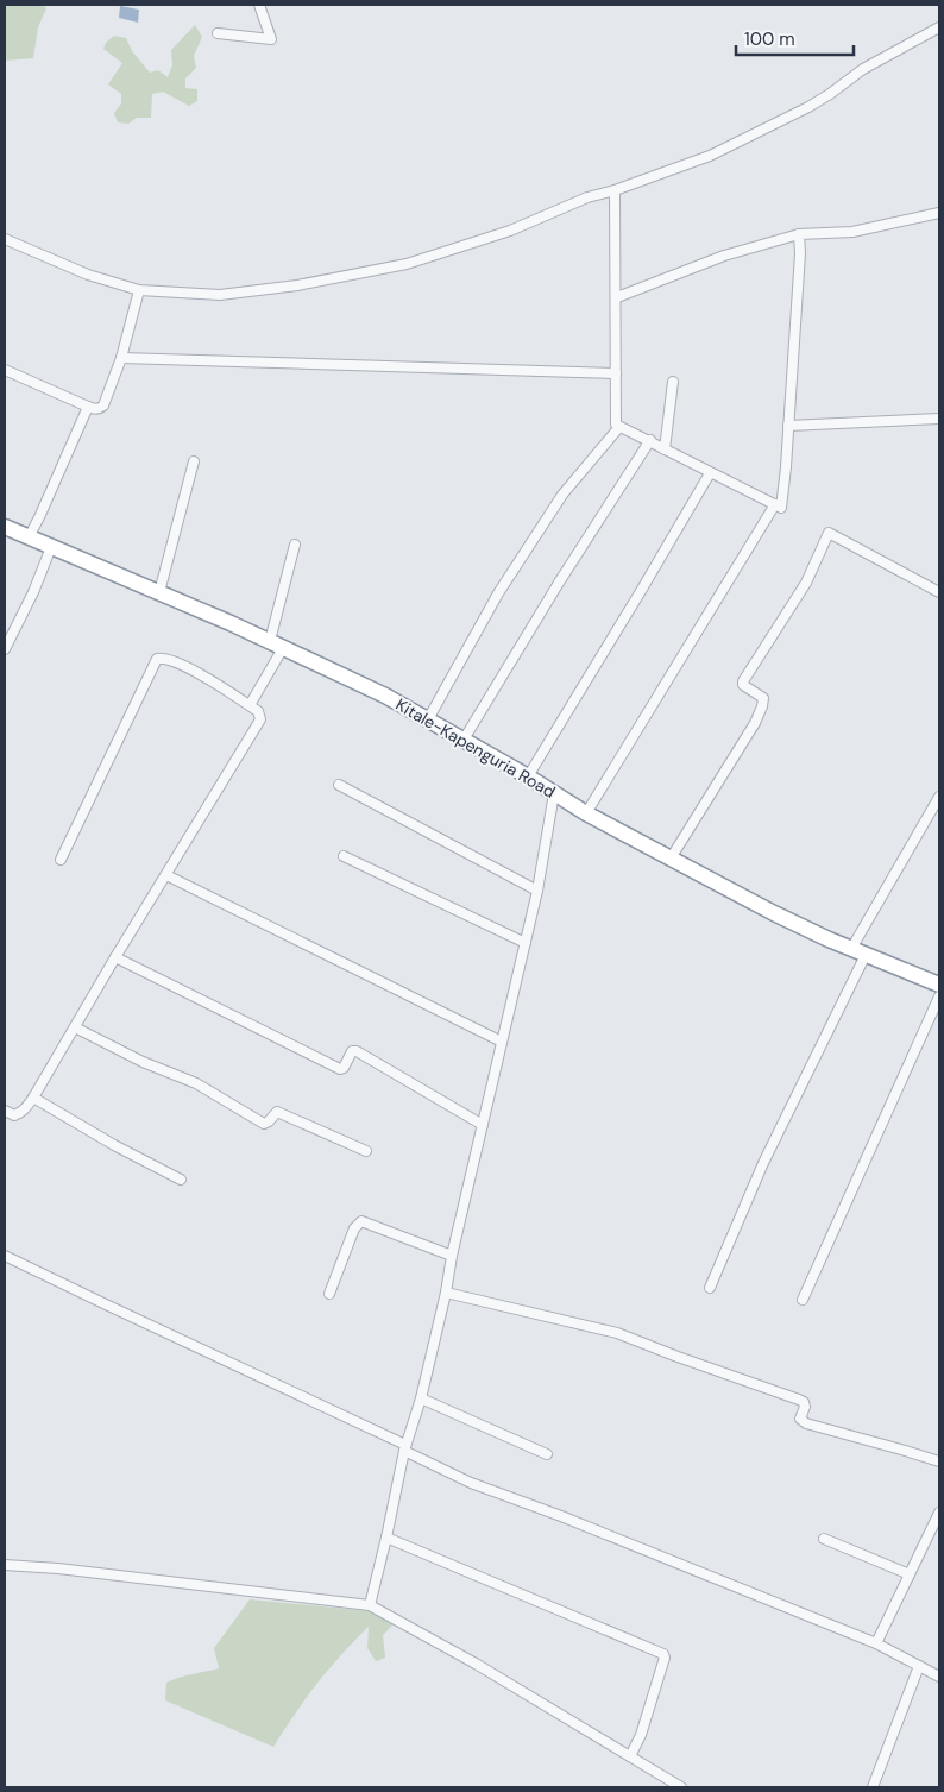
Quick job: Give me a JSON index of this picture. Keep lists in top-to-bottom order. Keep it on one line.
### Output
{"streets":{"highway":["Kitale-Kapenguria Road"]},"scale_bar":"100 m"}
